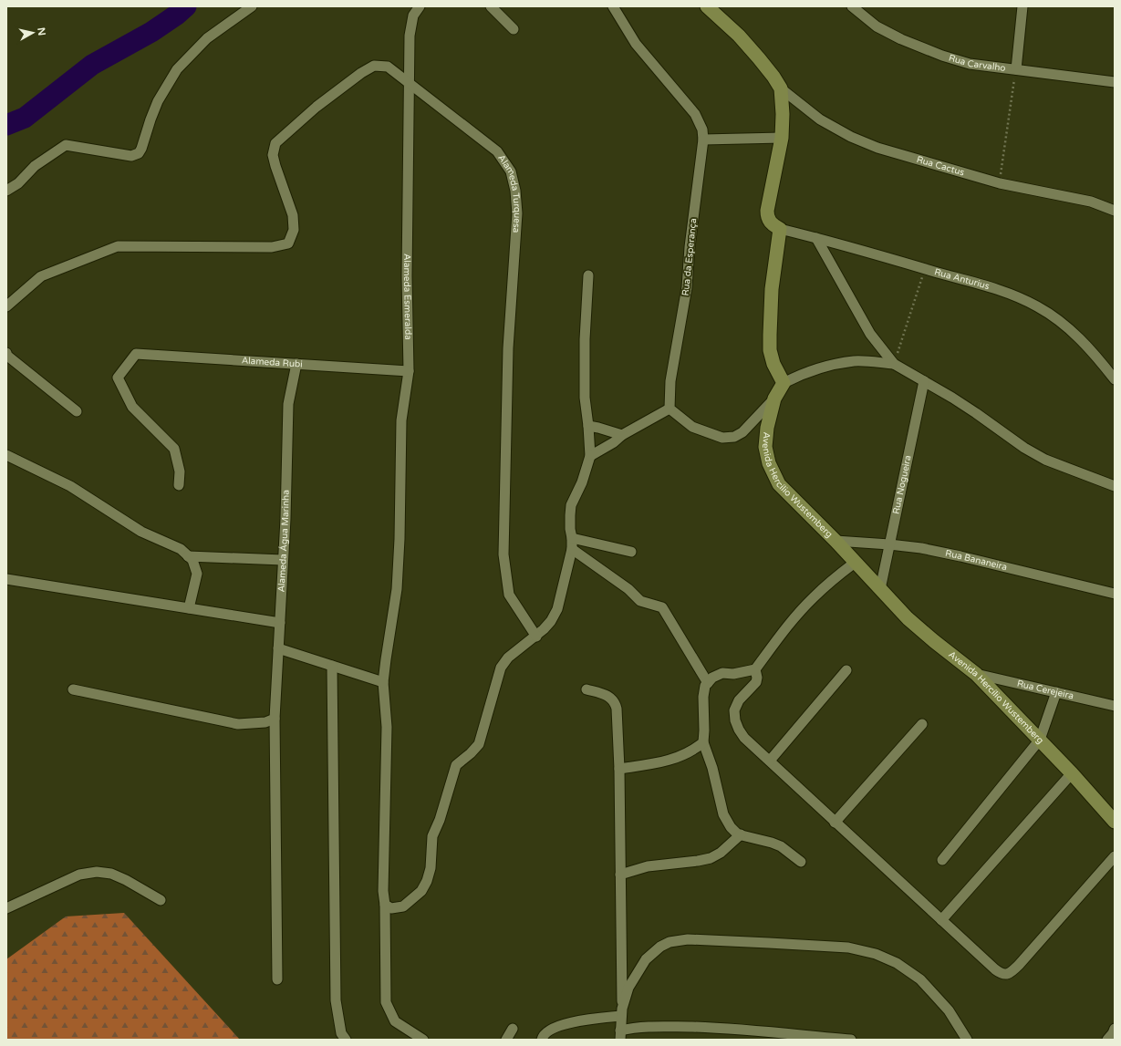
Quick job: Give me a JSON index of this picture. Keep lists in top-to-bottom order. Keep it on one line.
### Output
{"streets":{"street":["Rua Carvalho","Rua Cactus","Alameda Turquesa","Rua da Esperança","Rua Anturius","Alameda Esmeralda","Alameda Rubi","Avenida Hercílio Wustemberg","Rua Nogueira","Alameda Água Marinha","Rua Bananeira","Rua Cerejeira"]},"crossings":[["Alameda Turquesa","Alameda Esmeralda"],["Alameda Esmeralda","Alameda Rubi"],["Alameda Rubi","Alameda Água Marinha"],["Avenida Hercílio Wustemberg","Rua Nogueira"],["Avenida Hercílio Wustemberg","Rua Bananeira"],["Avenida Hercílio Wustemberg","Rua Cerejeira"],["Rua Nogueira","Rua Bananeira"]],"north":"right"}
